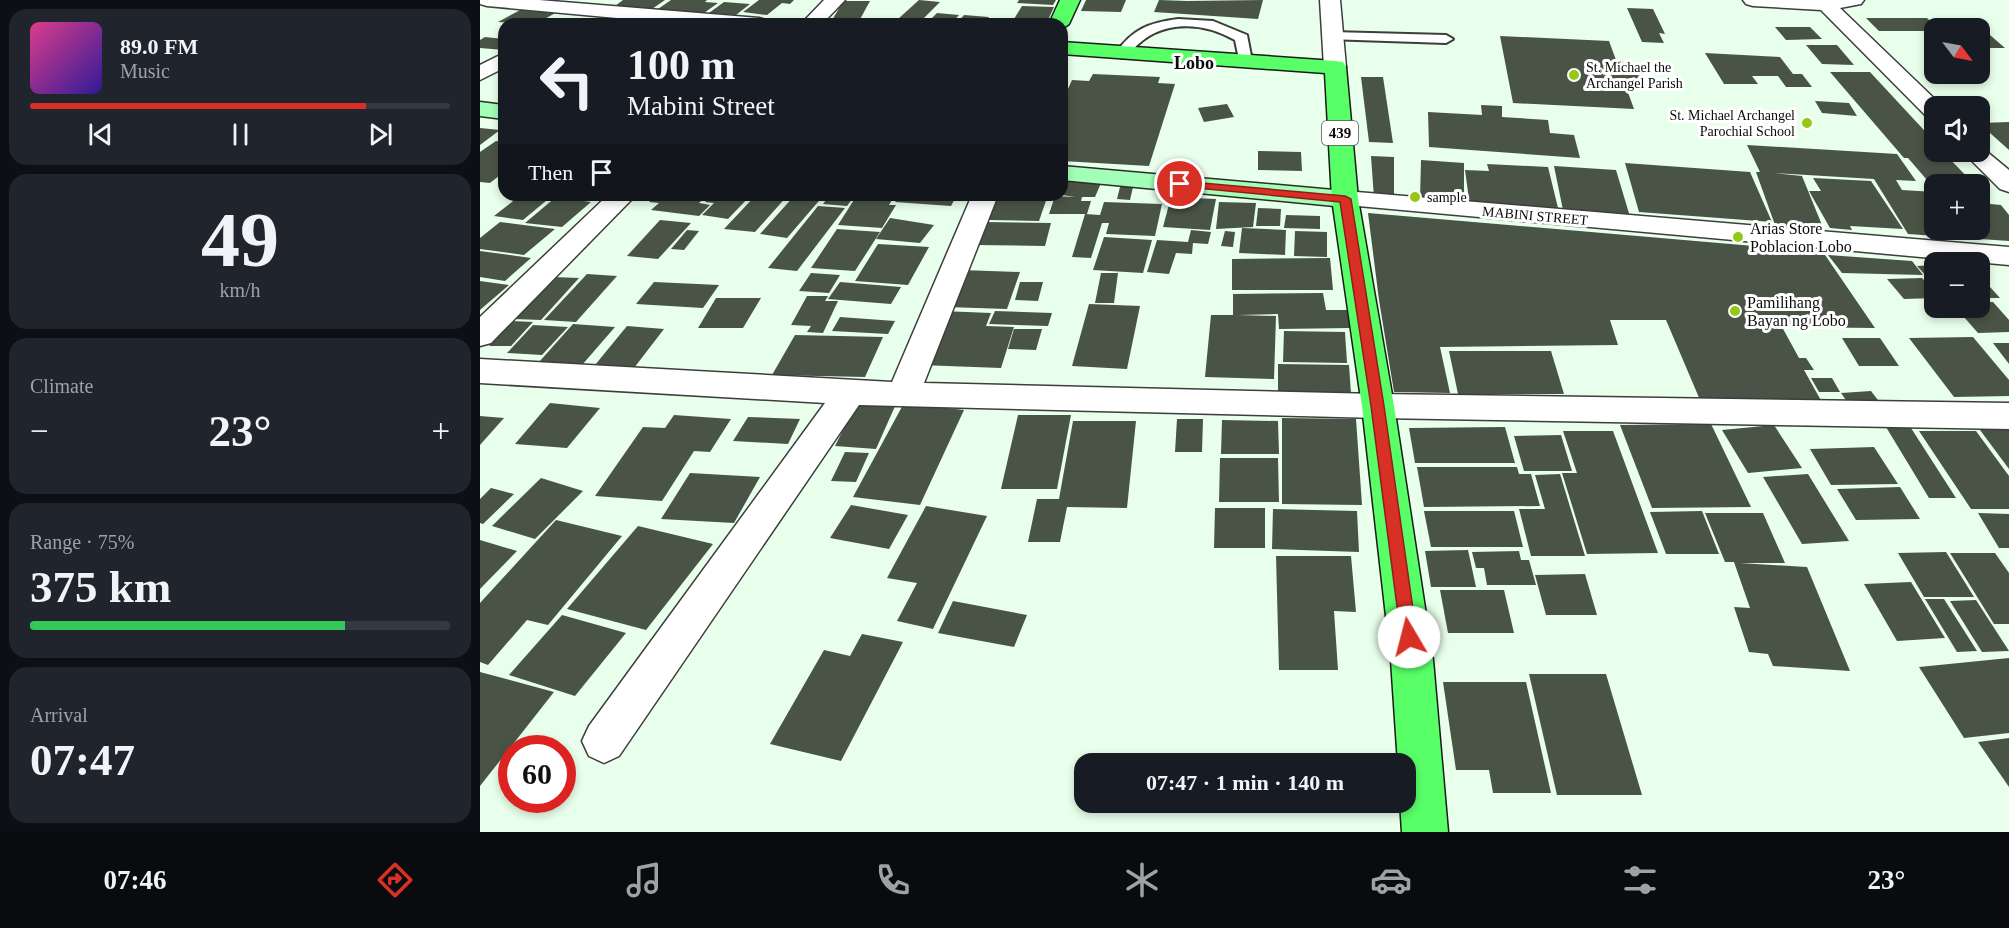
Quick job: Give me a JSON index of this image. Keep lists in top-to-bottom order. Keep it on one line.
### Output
{"streets":{"main road":["439","MABINI STREET"]},"crossings":[["439","MABINI STREET"]],"districts":["Lobo"],"places":["St. Michael the Archangel Parish","St. Michael Archangel Parochial School","sample","Arias Store Poblacion Lobo","Pamilihang Bayan ng Lobo"],"north":"bottom right","page":{"map_buttons":["+","−"],"turn":["100 m","Mabini Street"],"song":["89.0 FM","Music"],"then":"Then","tile":[["49","km/h"],"Climate",["Range · 75%","375 km"],["Arrival","07:47"]],"heat":["−","23°","+"],"limit":"60","trip":"07:47 · 1 min · 140 m","tabs":["07:46","23°"]}}
